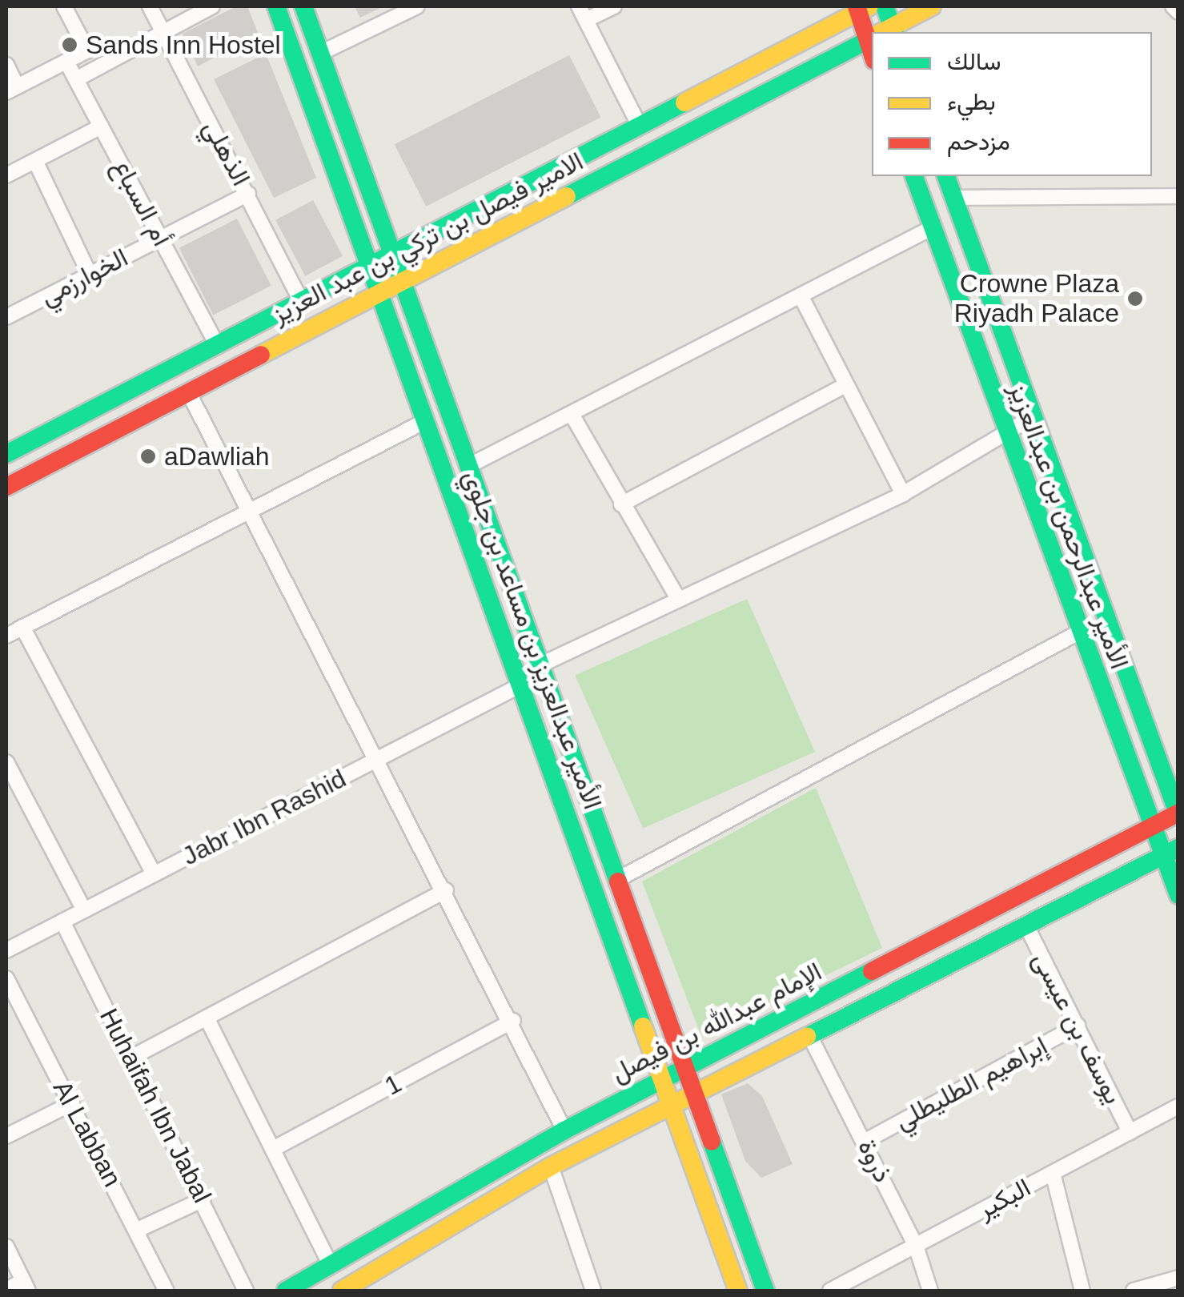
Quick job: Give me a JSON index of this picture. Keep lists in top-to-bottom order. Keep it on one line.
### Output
{"streets":{"main road":["الامير فيصل بن تركي بن عبد العزيز","الأمير عبدالرحمن بن عبدالعزيز","الأمير عبدالعزيز بن مساعد بن جلوي","الإمام عبدالله بن فيصل"],"street":["الذهلي","أم السباع","الخوارزمي","Jabr Ibn Rashid","يوسف بن عيسى","إبراهيم الطليطلي","1","Huhaifah Ibn Jabal","Al Labban","ذروة","البكير"]},"crossings":[["الذهلي","الامير فيصل بن تركي بن عبد العزيز"],["الذهلي","الخوارزمي"],["أم السباع","الامير فيصل بن تركي بن عبد العزيز"],["أم السباع","الخوارزمي"],["الامير فيصل بن تركي بن عبد العزيز","الأمير عبدالعزيز بن مساعد بن جلوي"],["الأمير عبدالرحمن بن عبدالعزيز","الإمام عبدالله بن فيصل"],["الأمير عبدالعزيز بن مساعد بن جلوي","Jabr Ibn Rashid"],["الأمير عبدالعزيز بن مساعد بن جلوي","الإمام عبدالله بن فيصل"],["Jabr Ibn Rashid","Huhaifah Ibn Jabal"],["الإمام عبدالله بن فيصل","يوسف بن عيسى"],["الإمام عبدالله بن فيصل","ذروة"],["يوسف بن عيسى","إبراهيم الطليطلي"],["يوسف بن عيسى","البكير"],["إبراهيم الطليطلي","ذروة"],["ذروة","البكير"]],"places":["Sands Inn Hostel","Crowne Plaza Riyadh Palace","aDawliah"],"legend":["سالك","بطيء","مزدحم"]}
